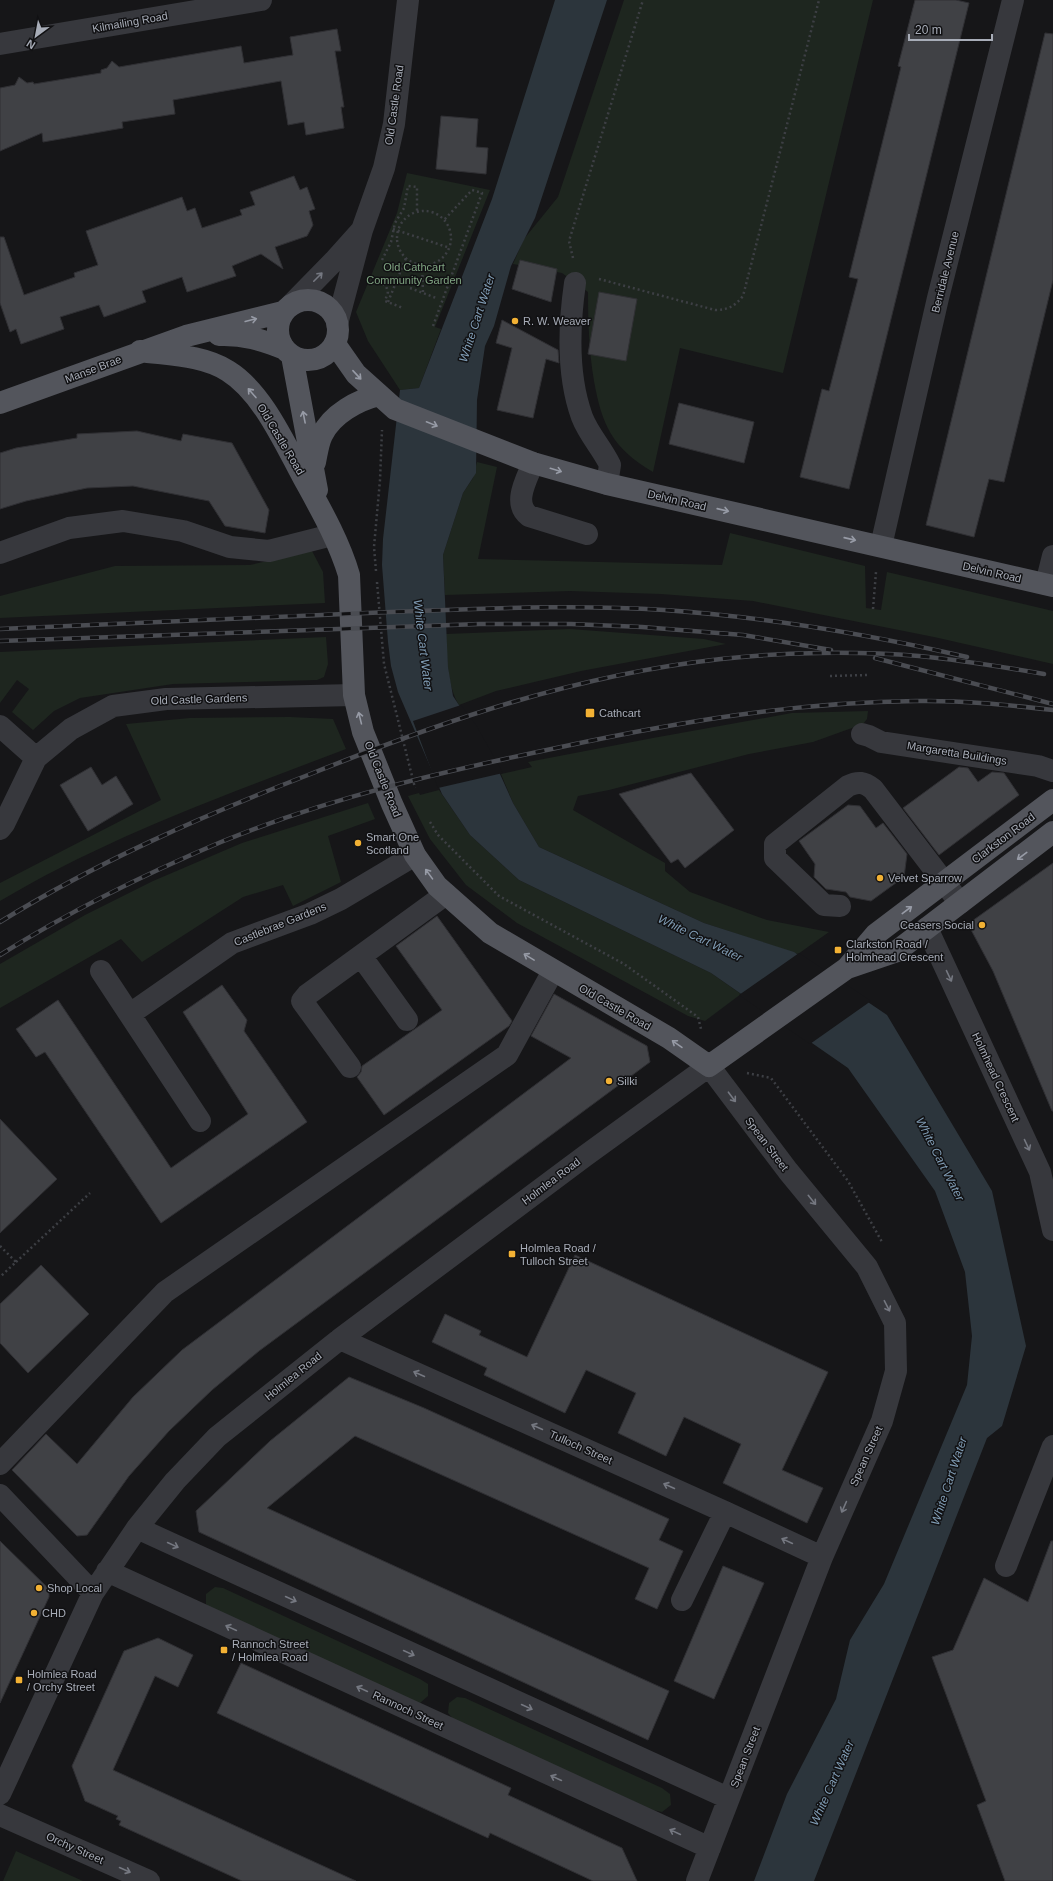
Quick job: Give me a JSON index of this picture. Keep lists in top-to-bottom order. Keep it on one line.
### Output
{"streets":{"main road":["Old Castle Road","Manse Brae","Delvin Road","Clarkston Road"],"street":["Kilmailing Road","Berridale Avenue","Old Castle Gardens","Margaretta Buildings","Castlebrae Gardens","Holmhead Crescent","Spean Street","Holmlea Road","Tulloch Street","Rannoch Street","Orchy Street"]},"crossings":[["Old Castle Road","Manse Brae"],["Old Castle Road","Delvin Road"],["Old Castle Road","Old Castle Gardens"],["Old Castle Road","Castlebrae Gardens"],["Old Castle Road","Spean Street"],["Old Castle Road","Holmlea Road"],["Berridale Avenue","Delvin Road"],["Manse Brae","Delvin Road"],["Spean Street","Holmlea Road"],["Spean Street","Tulloch Street"],["Spean Street","Rannoch Street"],["Holmlea Road","Tulloch Street"],["Holmlea Road","Rannoch Street"]],"one_way":["Old Castle Road","Delvin Road","Holmhead Crescent","Spean Street","Tulloch Street","Orchy Street"],"water":["White Cart Water"],"parks":["Old Cathcart Community Garden"],"places":{"other":["R. W. Weaver","Smart One Scotland","Velvet Sparrow","Ceasers Social","Silki","Shop Local","CHD"],"transit":["Cathcart","Clarkston Road / Holmhead Crescent","Holmlea Road / Tulloch Street","Rannoch Street / Holmlea Road","Holmlea Road / Orchy Street"]},"scale_bar":"20 m","north":"bottom left"}
